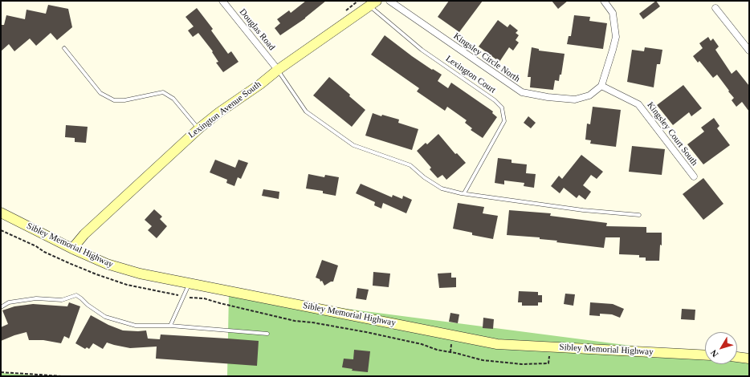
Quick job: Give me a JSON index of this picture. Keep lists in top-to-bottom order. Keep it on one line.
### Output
{"streets":{"main road":["Lexington Avenue South","Sibley Memorial Highway"],"street":["Douglas Road","Kingsley Circle North","Kingsley Court South"],"lane":["Lexington Court"]},"crossings":[["Douglas Road","Lexington Avenue South"],["Kingsley Circle North","Kingsley Court South"],["Lexington Court","Lexington Avenue South"],["Lexington Avenue South","Sibley Memorial Highway"]],"north":"bottom left"}
